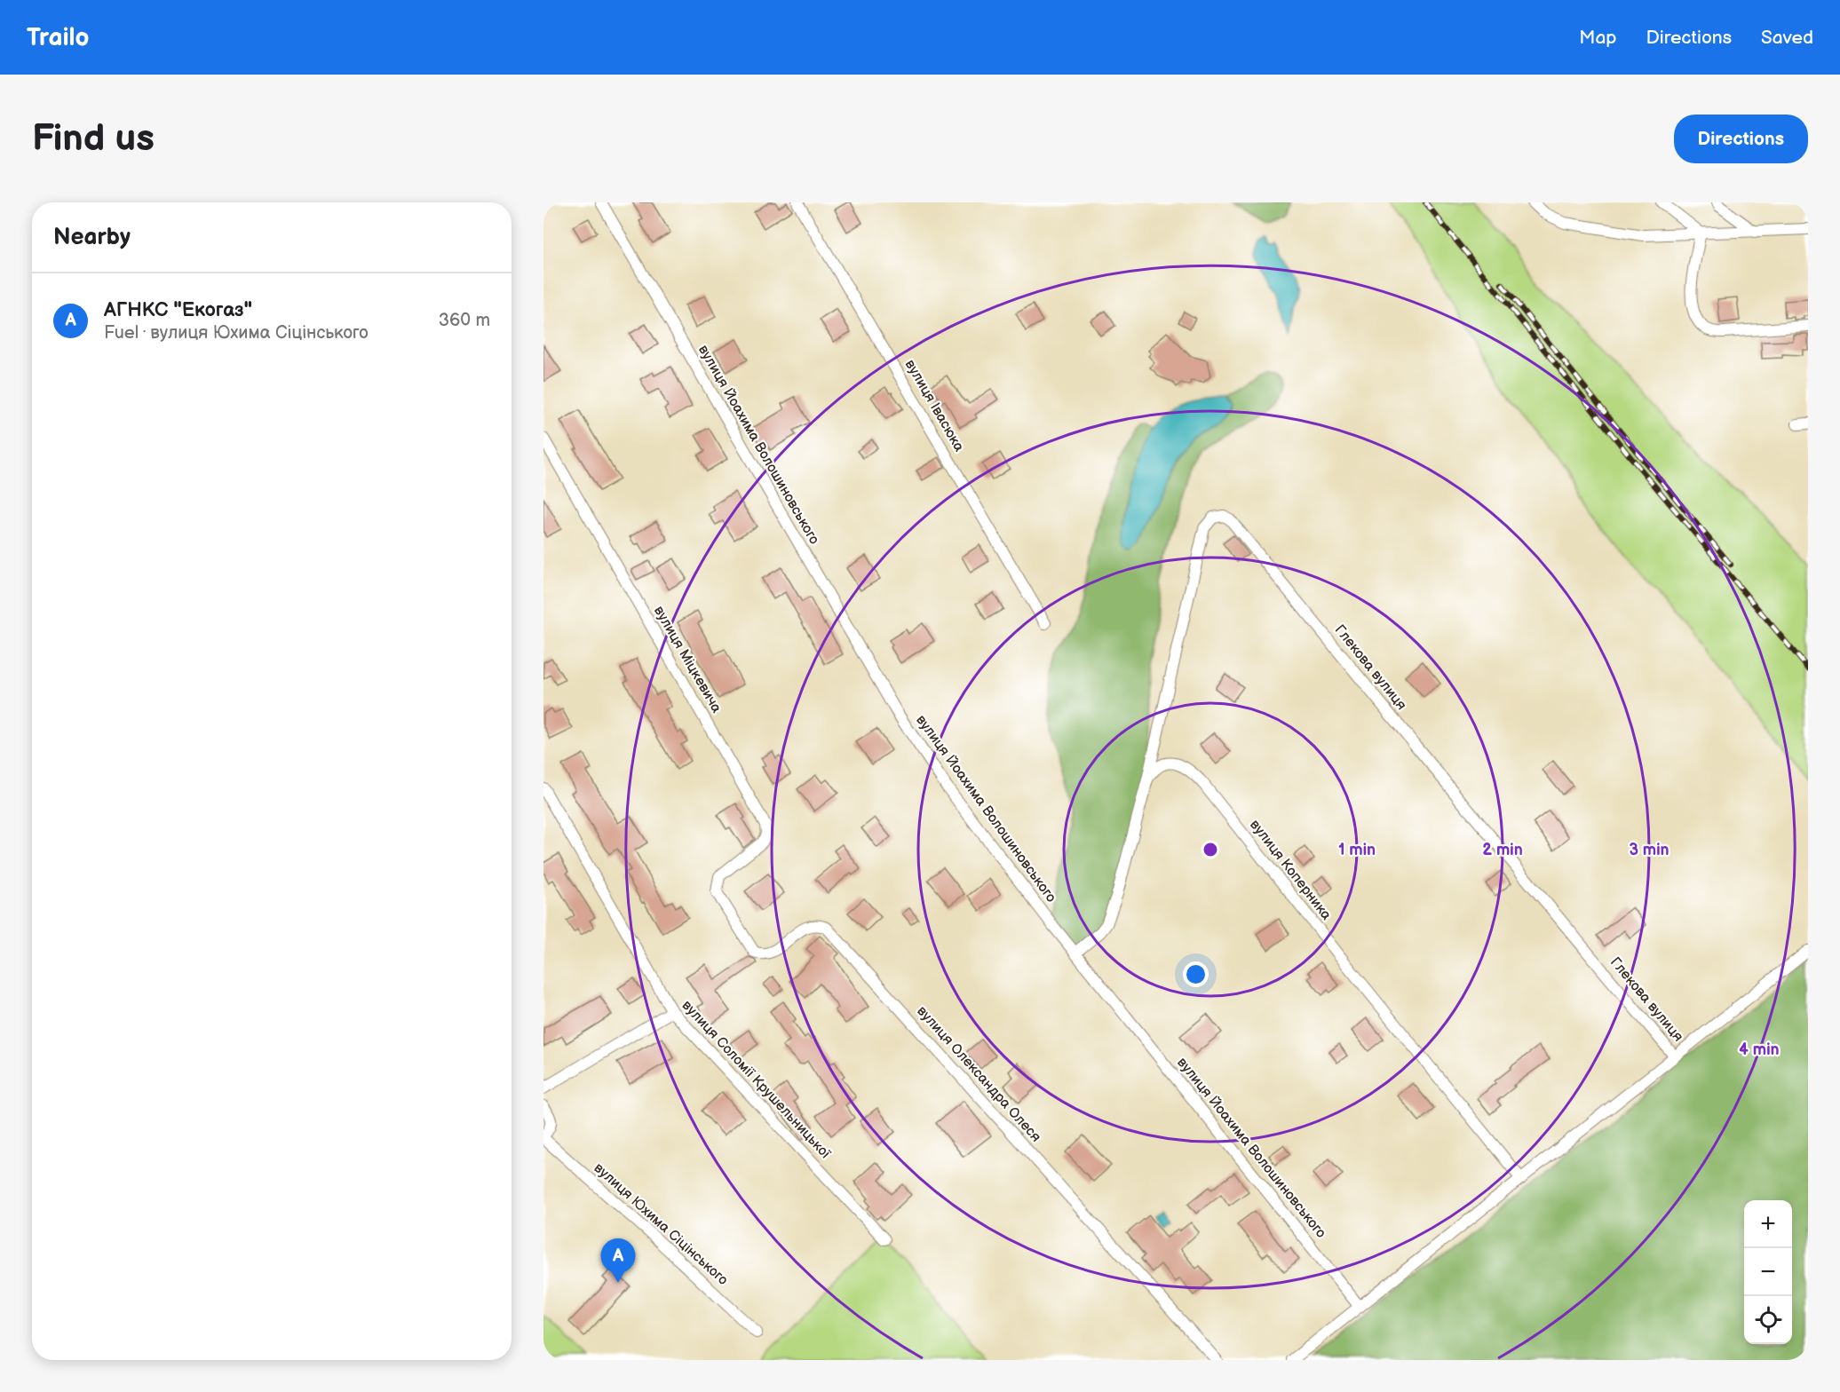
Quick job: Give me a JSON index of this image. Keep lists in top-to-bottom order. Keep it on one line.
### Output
{"streets":{"street":["вулиця Івасюка","вулиця Йоахима Волошиновського","вулиця Міцкевича","Глекова вулиця","вулиця Коперника","вулиця Олександра Олеся","вулиця Соломії Крушельницької","вулиця Юхима Сіцінського"]},"crossings":[["вулиця Міцкевича","вулиця Олександра Олеся"],["Глекова вулиця","вулиця Коперника"]],"page":{"header":"Trailo","nav":["Map","Directions","Saved"],"buttons":"Directions","title":"Find us","heading":"Nearby","list":[{"mark":"A","name":"АГНКС \"Екогаз\"","note":"Fuel · вулиця Юхима Сіцінського","value":"360 m"}],"map_buttons":["+","−"],"pins":"A"},"rings":["1 min","2 min","3 min","4 min"]}
